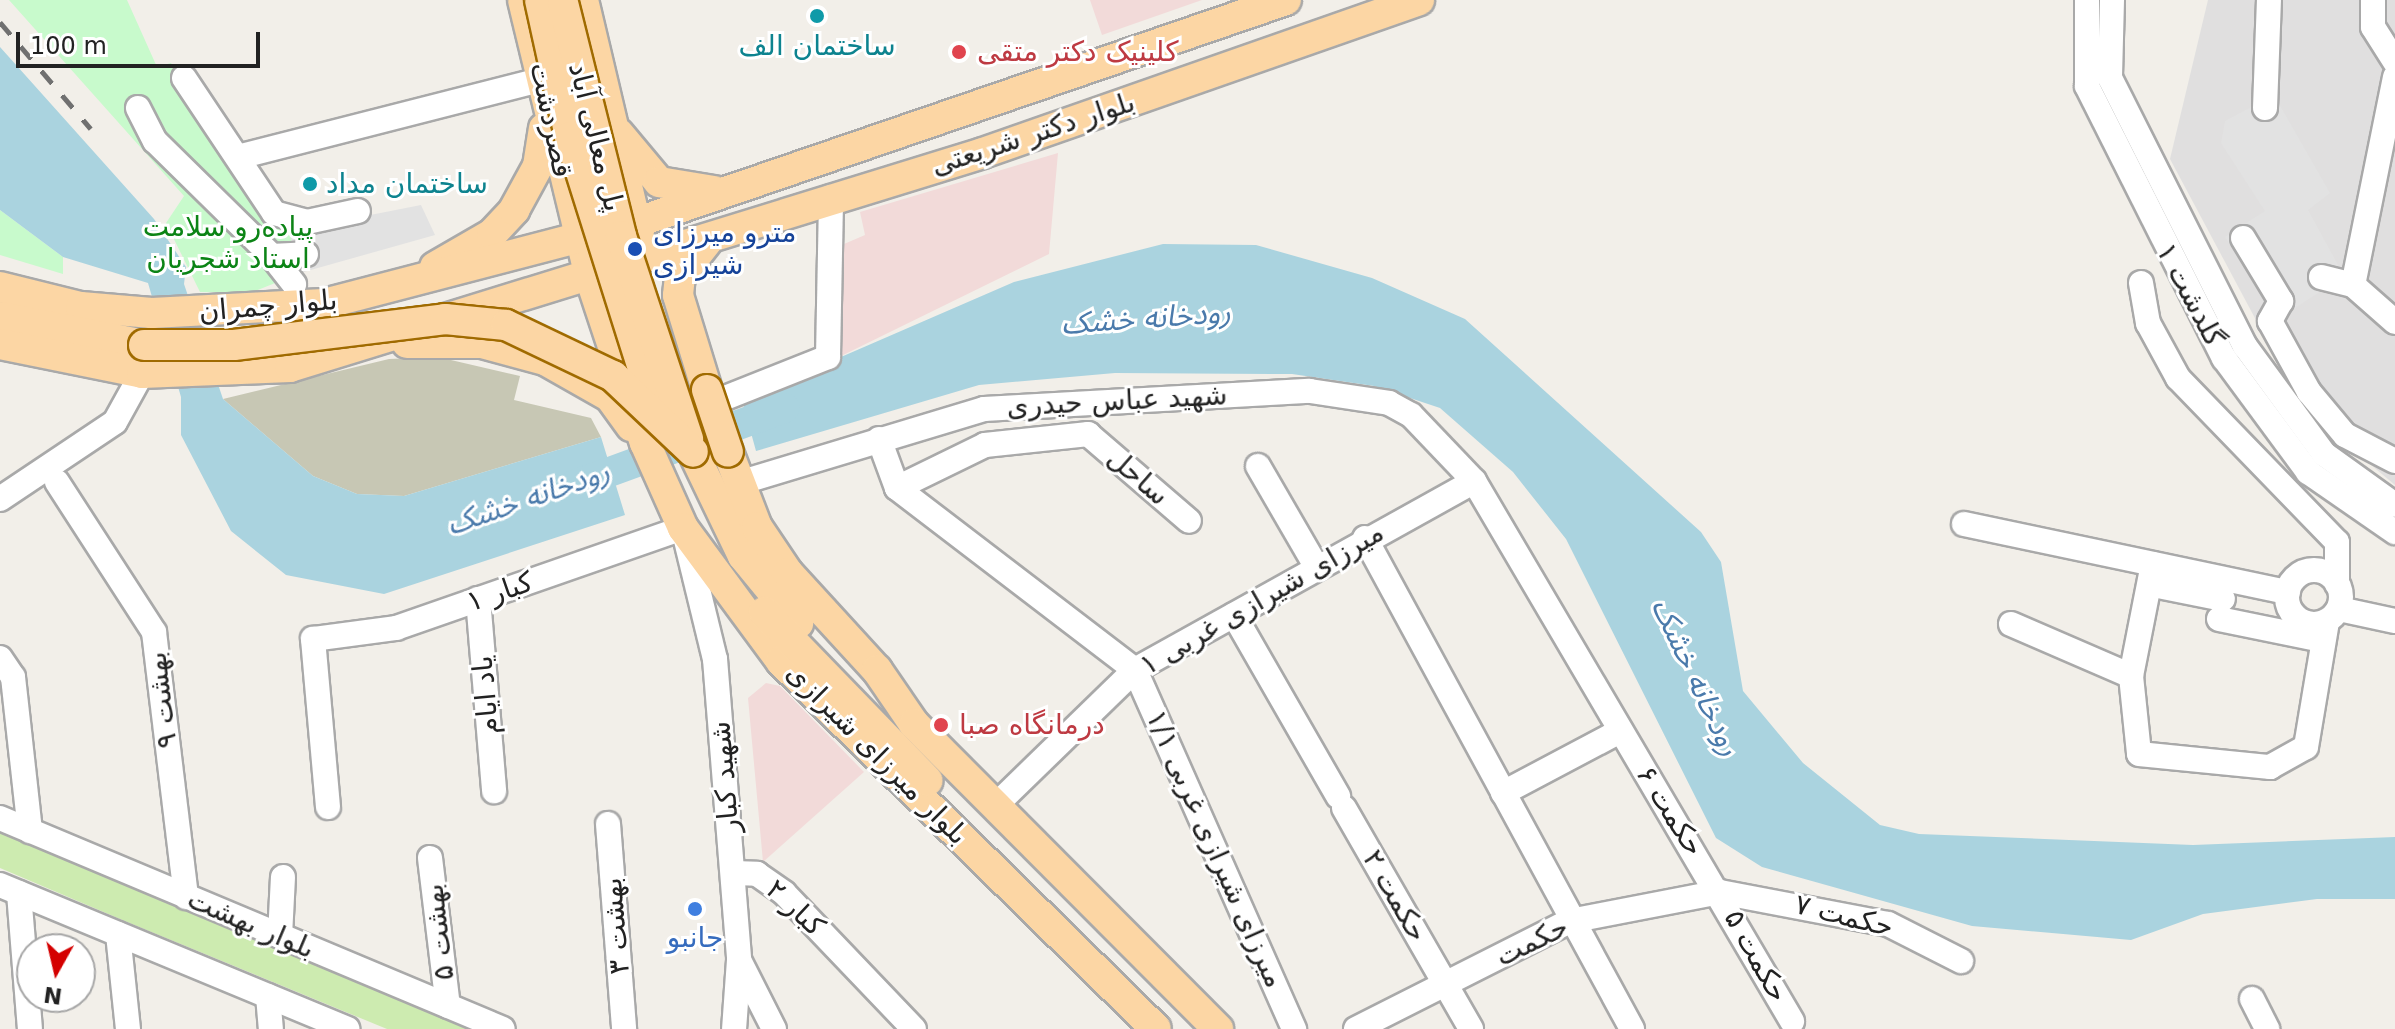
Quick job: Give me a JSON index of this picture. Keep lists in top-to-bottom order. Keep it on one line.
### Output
{"streets":{"main road":["قصردشت","بلوار دکتر شریعتی","پل معالی آباد","بلوار چمران","بلوار میرزای شیرازی"],"street":["گلدشت ۱","شهید عباس حیدری","ساحل","۱ کبار","۱ میرزای شیرازی غربی","یاد ایام","۹ بهشت","شهید کبار","۶ حکمت","۱/۱ میرزای شیرازی غربی","۲ حکمت","۲ کبار","۷ حکمت","بلوار بهشت","۳ بهشت","۵ بهشت","حکمت","۵ حکمت"]},"crossings":[["قصردشت","بلوار دکتر شریعتی"],["قصردشت","پل معالی آباد"],["قصردشت","بلوار چمران"],["قصردشت","بلوار میرزای شیرازی"],["بلوار دکتر شریعتی","بلوار چمران"],["بلوار دکتر شریعتی","بلوار میرزای شیرازی"],["پل معالی آباد","بلوار چمران"],["پل معالی آباد","بلوار میرزای شیرازی"],["بلوار چمران","بلوار میرزای شیرازی"],["شهید عباس حیدری","۱ میرزای شیرازی غربی"],["شهید عباس حیدری","بلوار میرزای شیرازی"],["شهید عباس حیدری","۶ حکمت"],["۱ کبار","یاد ایام"],["۱ کبار","بلوار میرزای شیرازی"],["۱ کبار","شهید کبار"],["۱ میرزای شیرازی غربی","بلوار میرزای شیرازی"],["۱ میرزای شیرازی غربی","۱/۱ میرزای شیرازی غربی"],["۱ میرزای شیرازی غربی","۲ حکمت"],["۹ بهشت","بلوار بهشت"],["بلوار میرزای شیرازی","شهید کبار"],["شهید کبار","۲ کبار"],["۶ حکمت","۷ حکمت"],["۶ حکمت","حکمت"],["۶ حکمت","۵ حکمت"],["۲ حکمت","حکمت"],["۷ حکمت","حکمت"],["۷ حکمت","۵ حکمت"],["بلوار بهشت","۵ بهشت"],["حکمت","۵ حکمت"]],"water":["رودخانه خشک"],"parks":["پیاده‌رو سلامت استاد شجریان"],"places":["ساختمان الف","کلینیک دکتر متقی","ساختمان مداد","مترو میرزای شیرازی","درمانگاه صبا","جانبو"],"scale_bar":"100 m","north":"bottom"}
